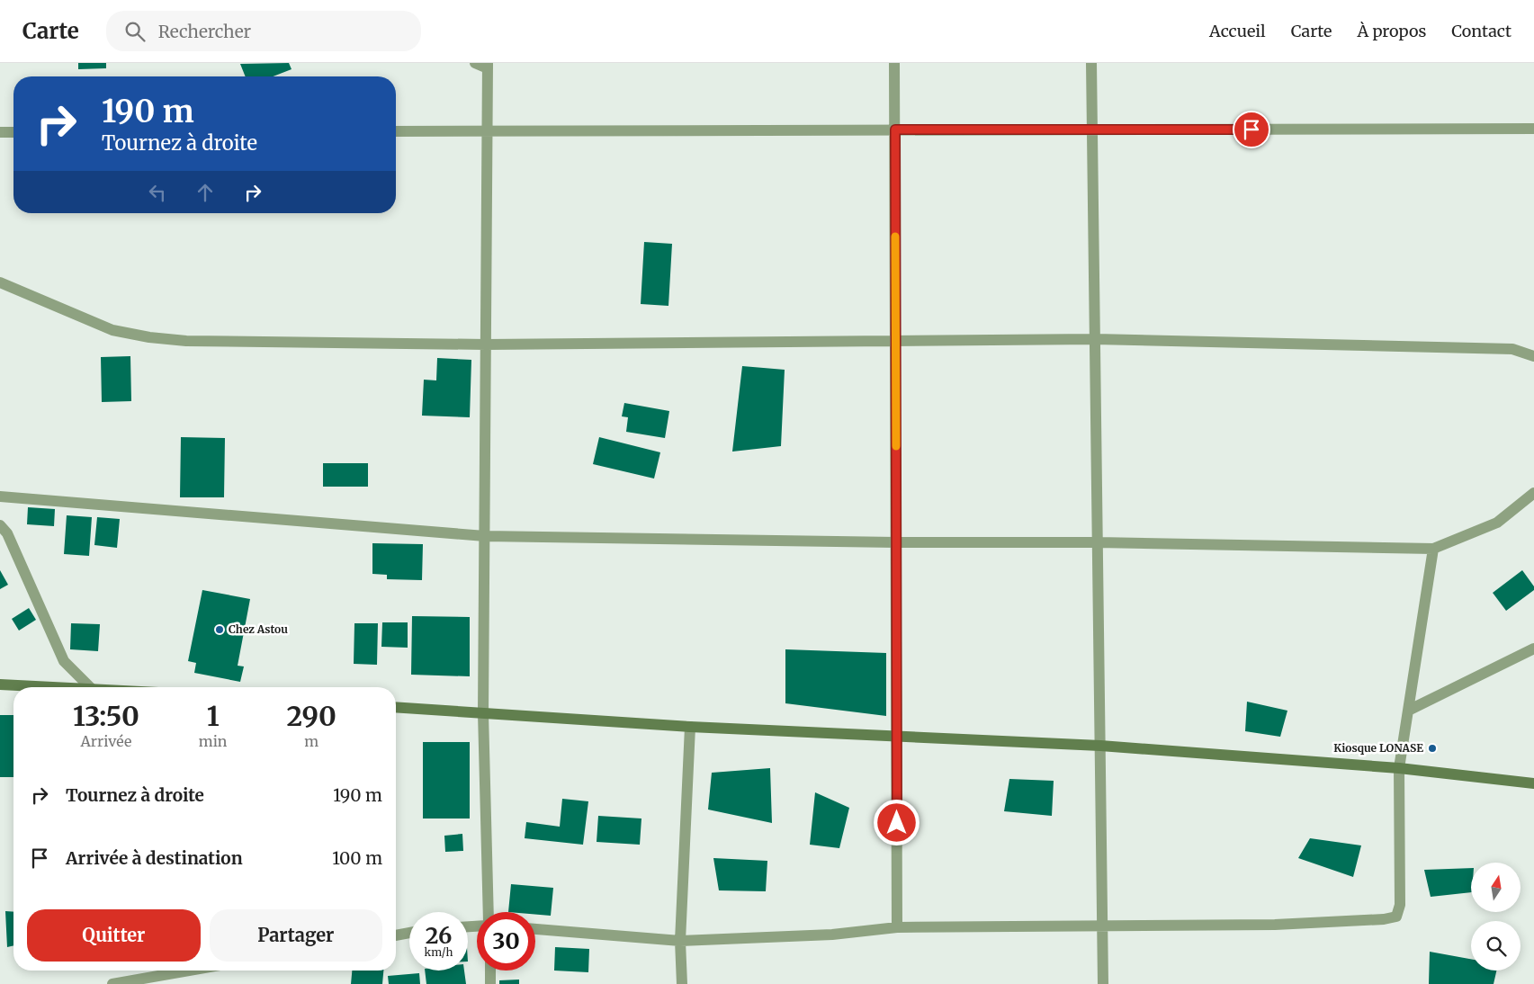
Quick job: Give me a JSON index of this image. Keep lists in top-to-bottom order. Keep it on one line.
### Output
{"places":["Chez Astou","Kiosque LONASE"],"north":"top","page":{"header":"Carte","search":"Rechercher","nav":["Accueil","Carte","À propos","Contact"],"turn":["190 m","Tournez à droite"],"eta":["13:50","Arrivée","1","min","290","m"],"list":[{"name":"Tournez à droite","value":"190 m"},{"name":"Arrivée à destination","value":"100 m"}],"buttons":["Quitter","Partager"],"speed":"26 km/h","limit":"30"}}
